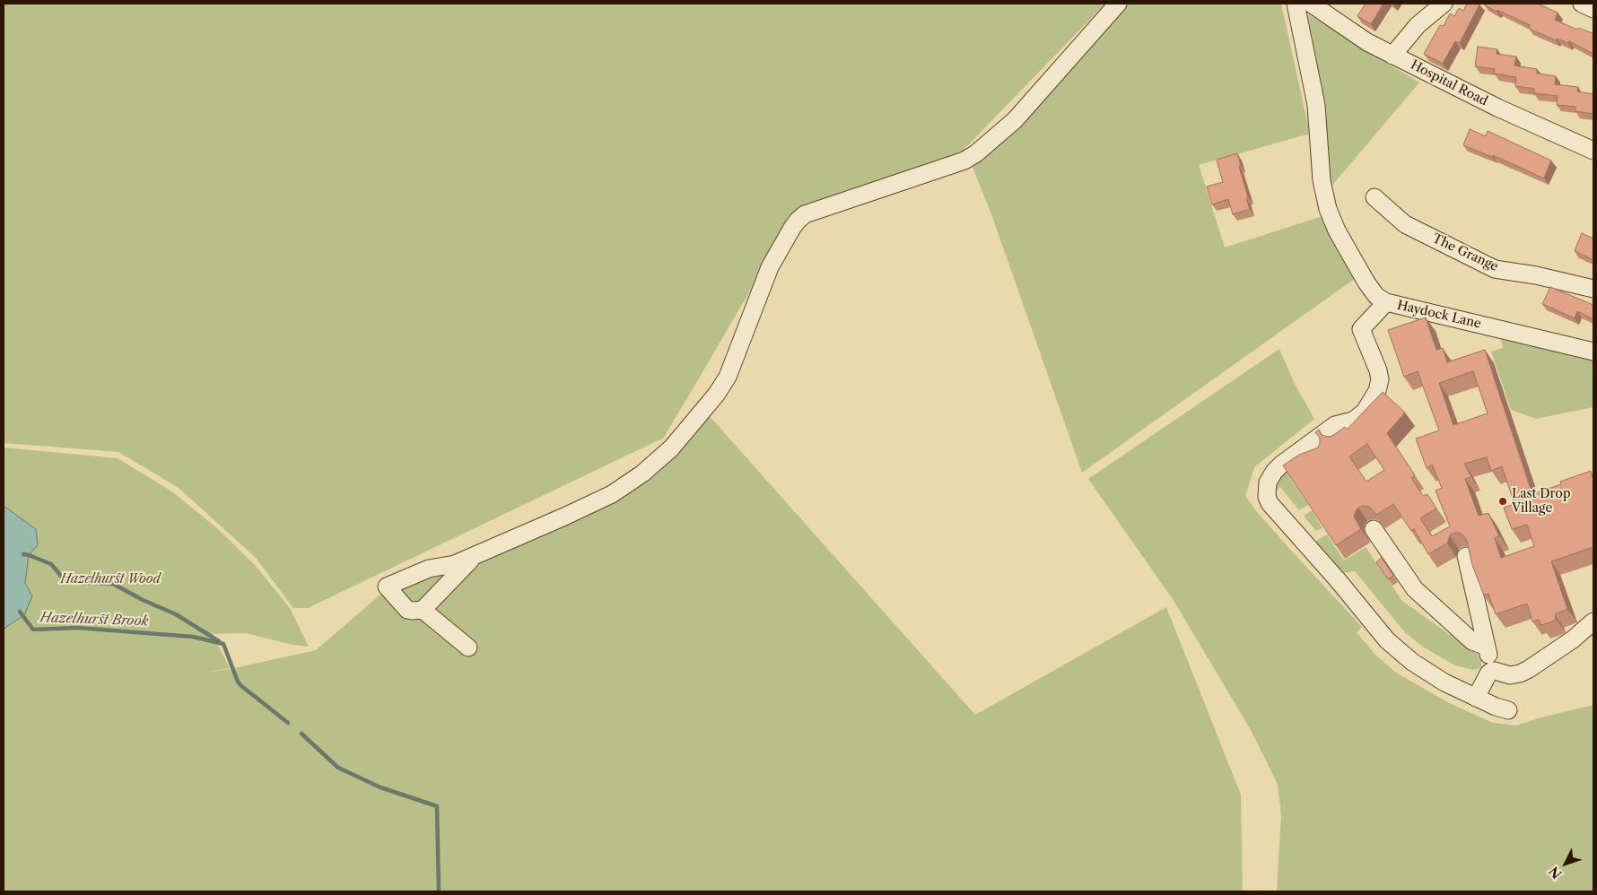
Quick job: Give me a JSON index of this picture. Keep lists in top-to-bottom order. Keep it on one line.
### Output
{"streets":{"street":["Hospital Road","The Grange","Haydock Lane"]},"water":["Hazelhurst Brook"],"parks":["Hazelhurst Wood"],"places":["Last Drop Village"],"north":"bottom left"}
